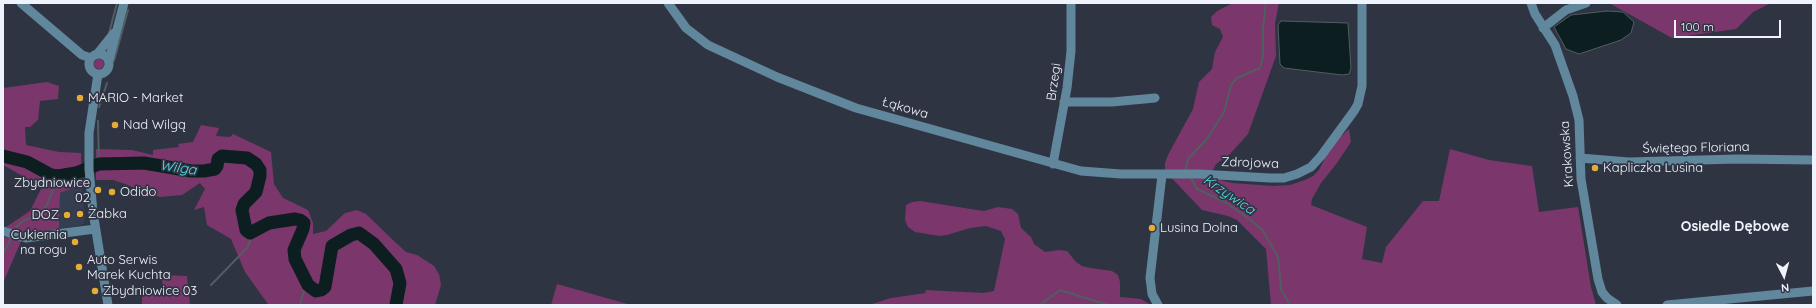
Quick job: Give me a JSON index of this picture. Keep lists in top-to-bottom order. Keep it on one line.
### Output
{"streets":{"street":["Brzegi","Łąkowa","Świętego Floriana","Krakowska","Zdrojowa"]},"crossings":[["Brzegi","Łąkowa"],["Łąkowa","Zdrojowa"],["Świętego Floriana","Krakowska"]],"districts":["Osiedle Dębowe"],"water":["Wilga","Krzywica"],"places":["MARIO - Market","Nad Wilgą","Kapliczka Lusina","Zbydniowice 02","Odido","Żabka","DOZ","Lusina Dolna","Cukiernia na rogu","Auto Serwis Marek Kuchta","Zbydniowice 03"],"scale_bar":"100 m","north":"bottom"}
